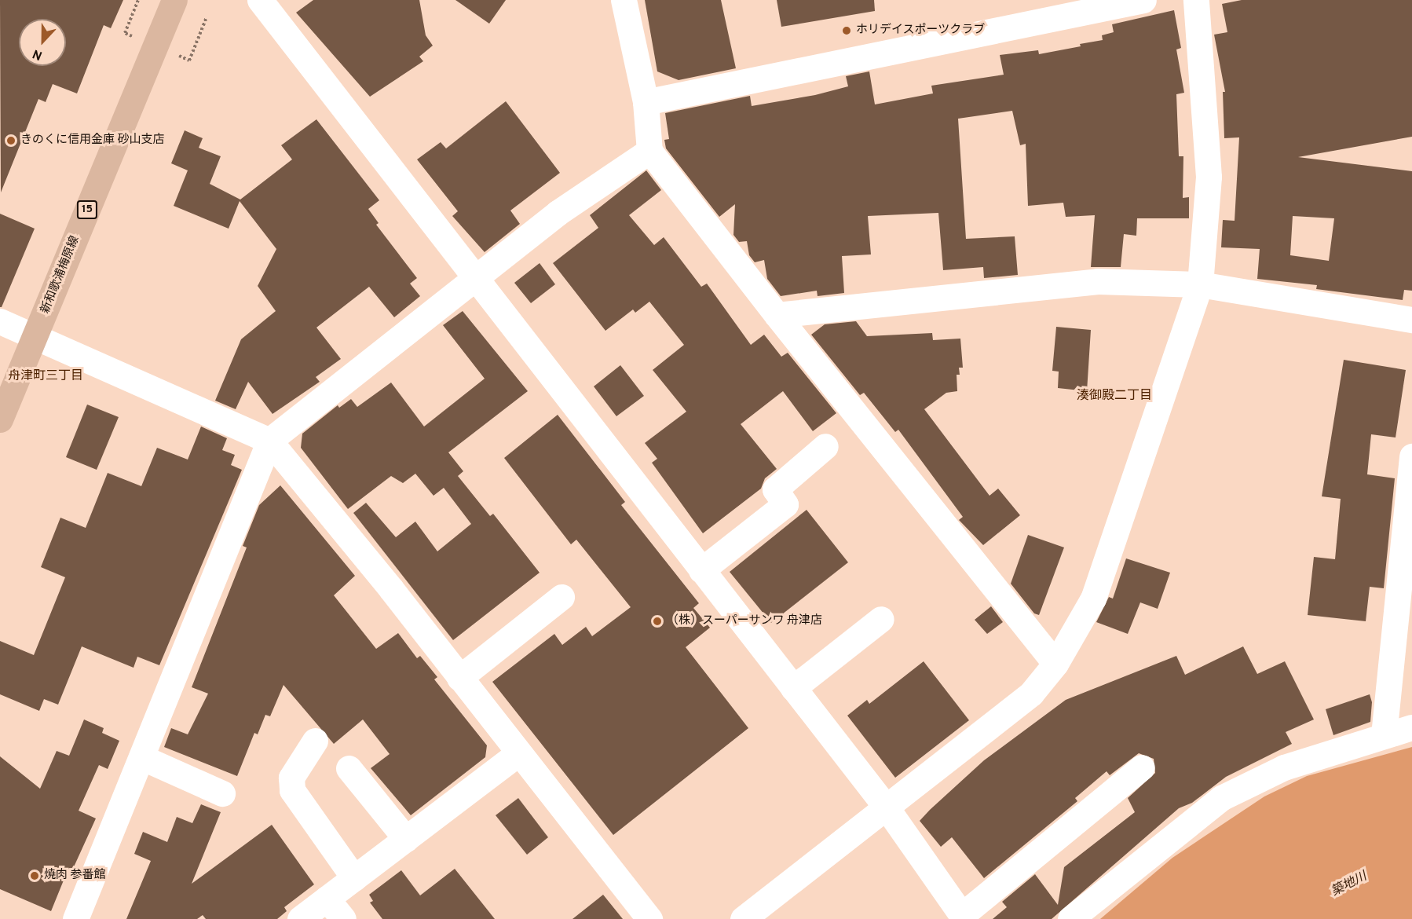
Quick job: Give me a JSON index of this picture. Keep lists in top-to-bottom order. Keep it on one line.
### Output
{"streets":{"main road":["15","新和歌浦梅原線"]},"districts":["舟津町三丁目","湊御殿二丁目"],"water":["築地川"],"places":["ホリデイスポーツクラブ","きのくに信用金庫 砂山支店","（株）スーパーサンワ 舟津店","焼肉 参番館"],"north":"bottom"}
